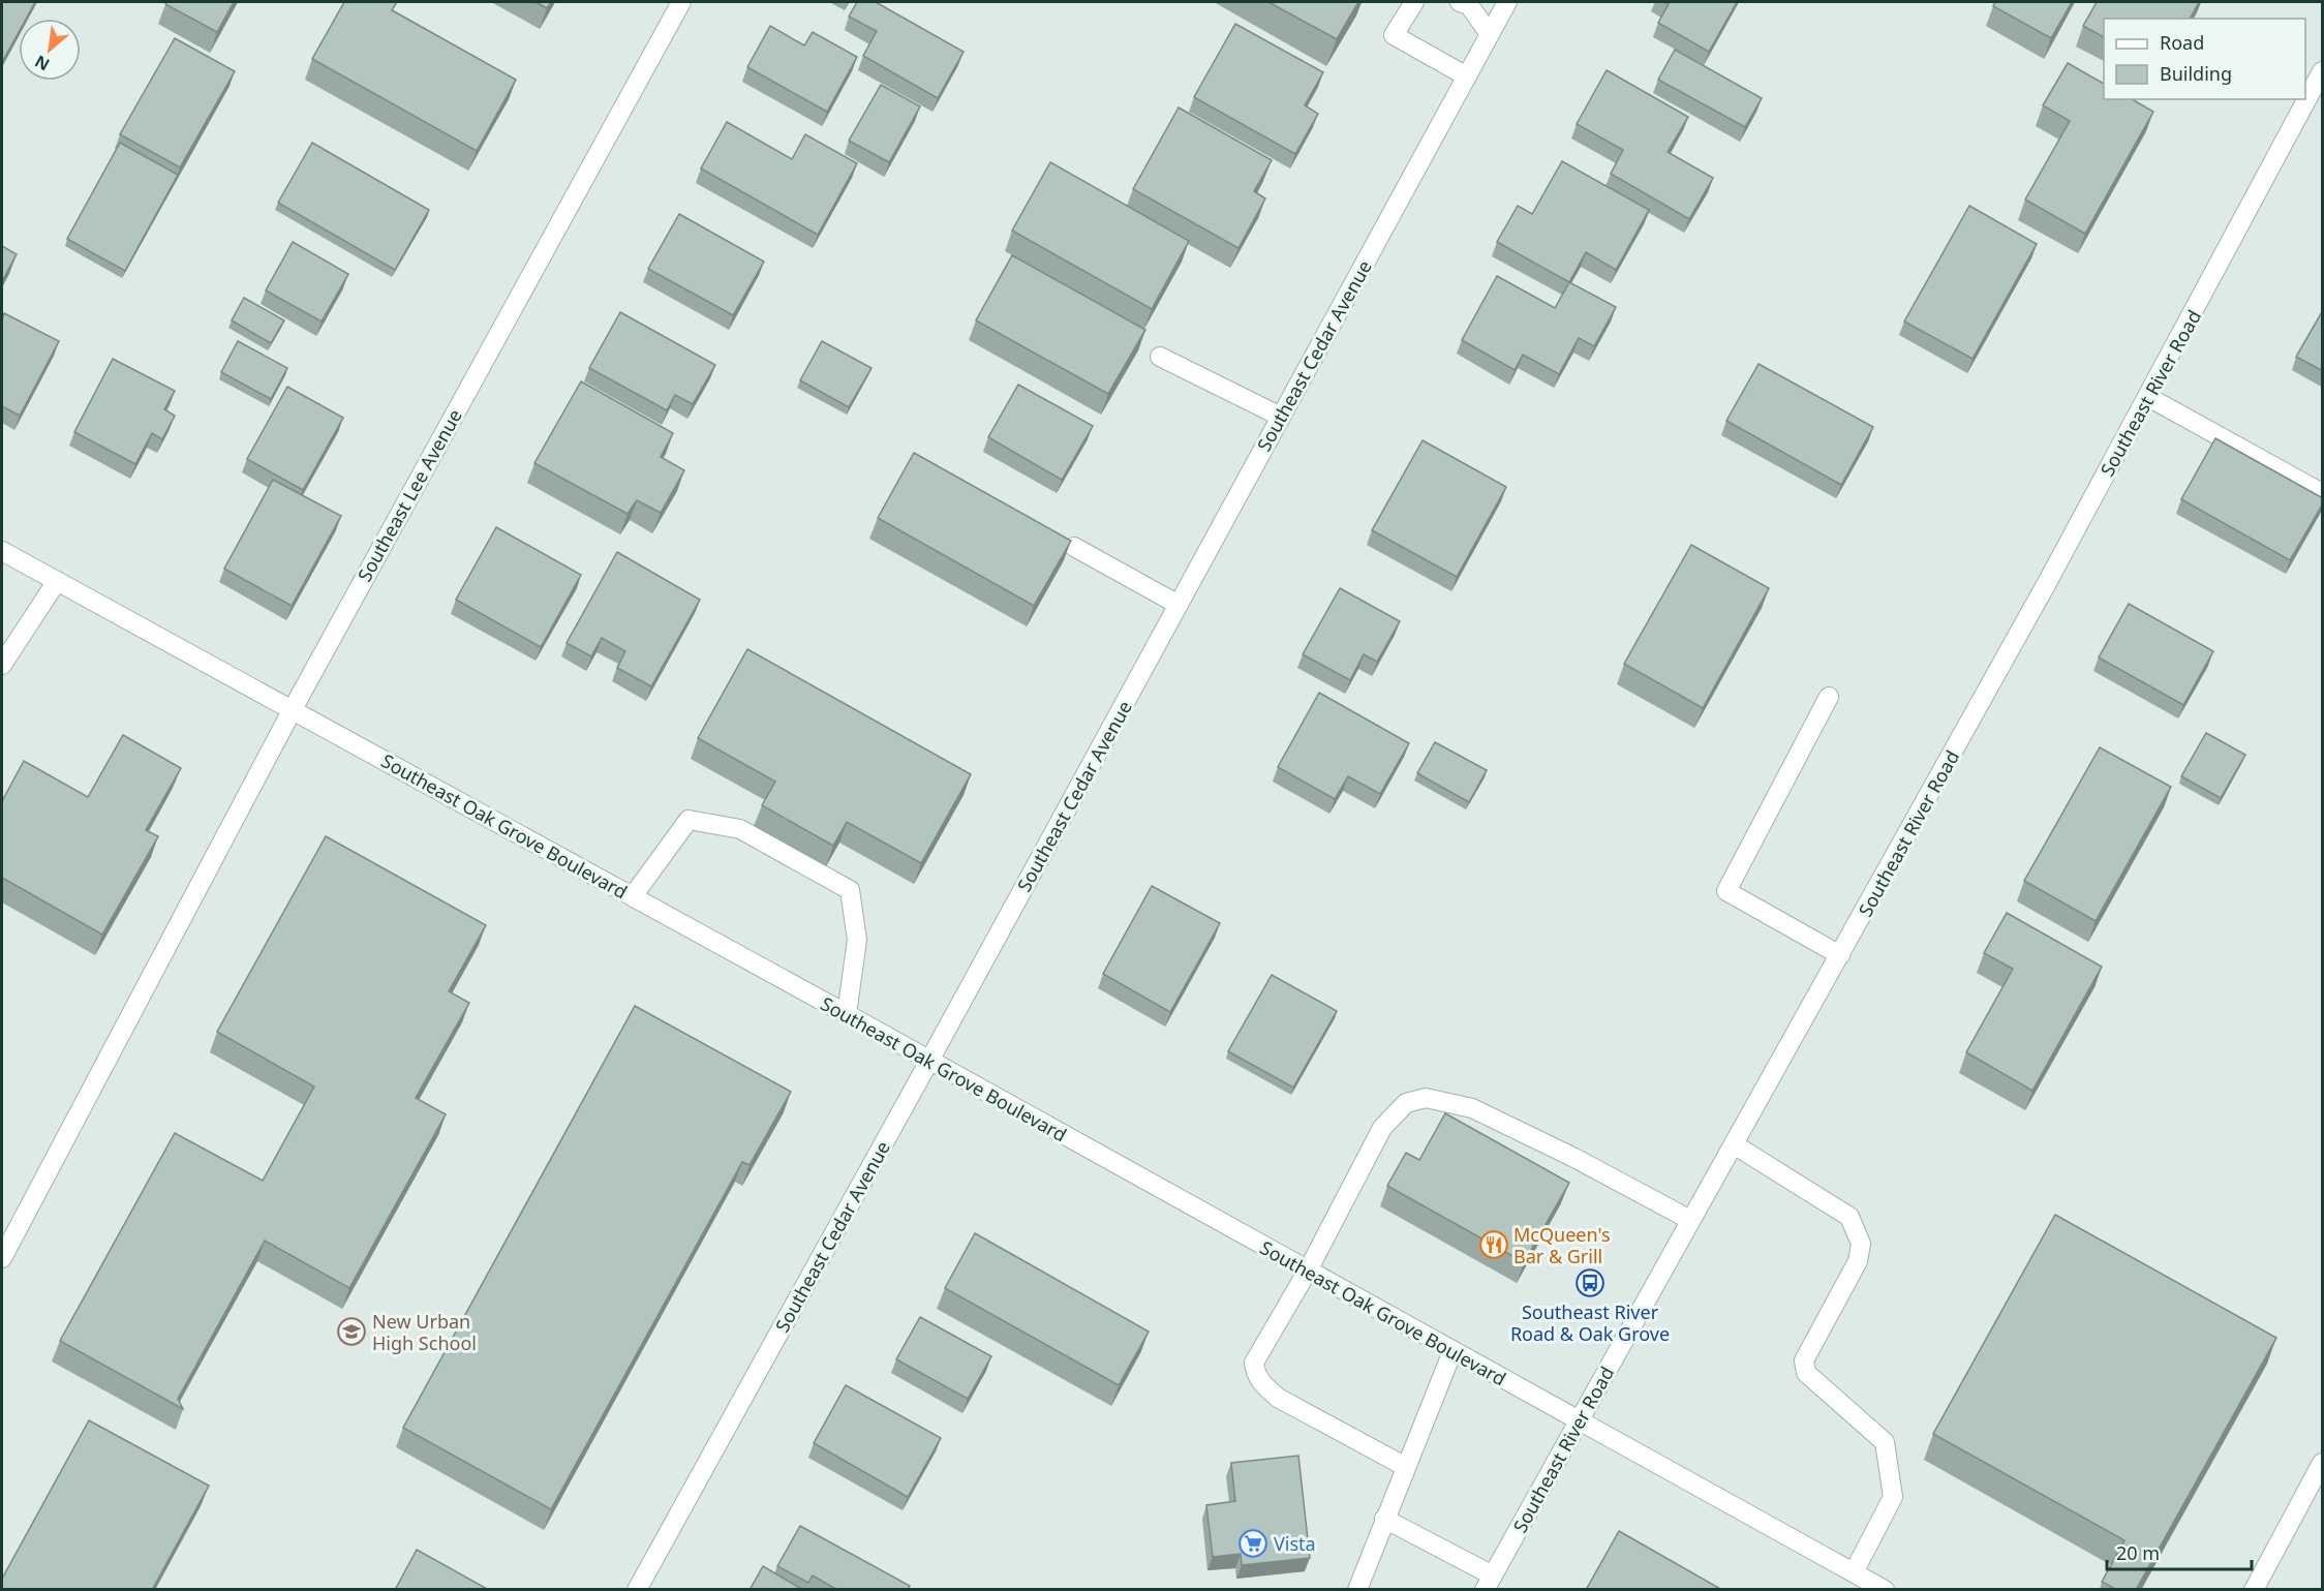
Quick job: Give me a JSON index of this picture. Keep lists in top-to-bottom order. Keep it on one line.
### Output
{"streets":{"street":["Southeast Cedar Avenue","Southeast River Road","Southeast Lee Avenue","Southeast Oak Grove Boulevard"]},"crossings":[["Southeast Cedar Avenue","Southeast Oak Grove Boulevard"],["Southeast River Road","Southeast Oak Grove Boulevard"],["Southeast Lee Avenue","Southeast Oak Grove Boulevard"]],"places":{"restaurant":["McQueen's Bar & Grill"],"bus stop":["Southeast River Road & Oak Grove"],"school or university":["New Urban High School"],"supermarket":["Vista"]},"legend":["Road","Building"],"scale_bar":"20 m","north":"bottom left"}
